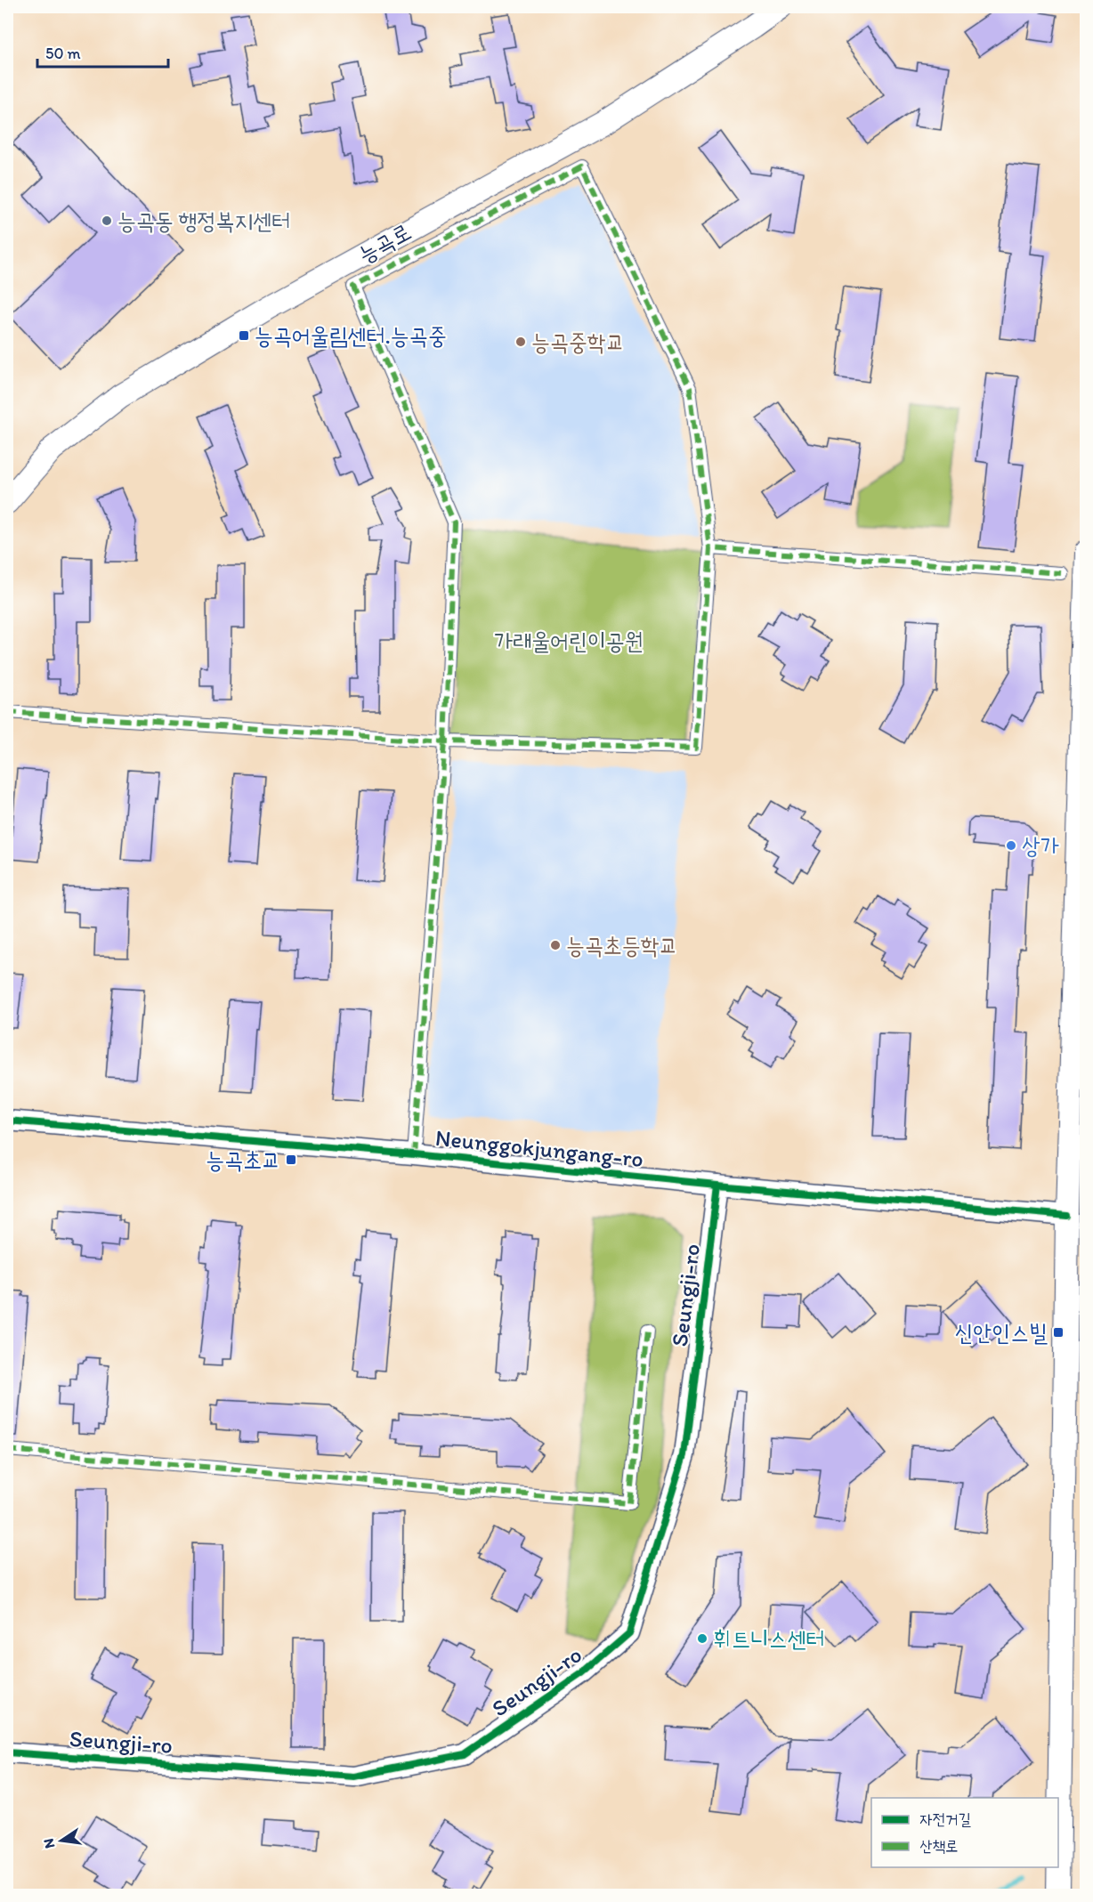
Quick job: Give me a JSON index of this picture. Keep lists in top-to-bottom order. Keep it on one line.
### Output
{"streets":{"main road":["능곡로"],"street":["Neunggokjungang-ro","Seungji-ro"]},"crossings":[["Neunggokjungang-ro","Seungji-ro"]],"parks":["가래울어린이공원"],"places":{"other":["능곡동 행정복지센터","능곡중학교","상가","능곡초등학교","휘트니스센터"],"transit":["능곡어울림센터.능곡중","능곡초교","신안인스빌"]},"legend":["자전거길","산책로"],"scale_bar":"50 m","north":"left"}
